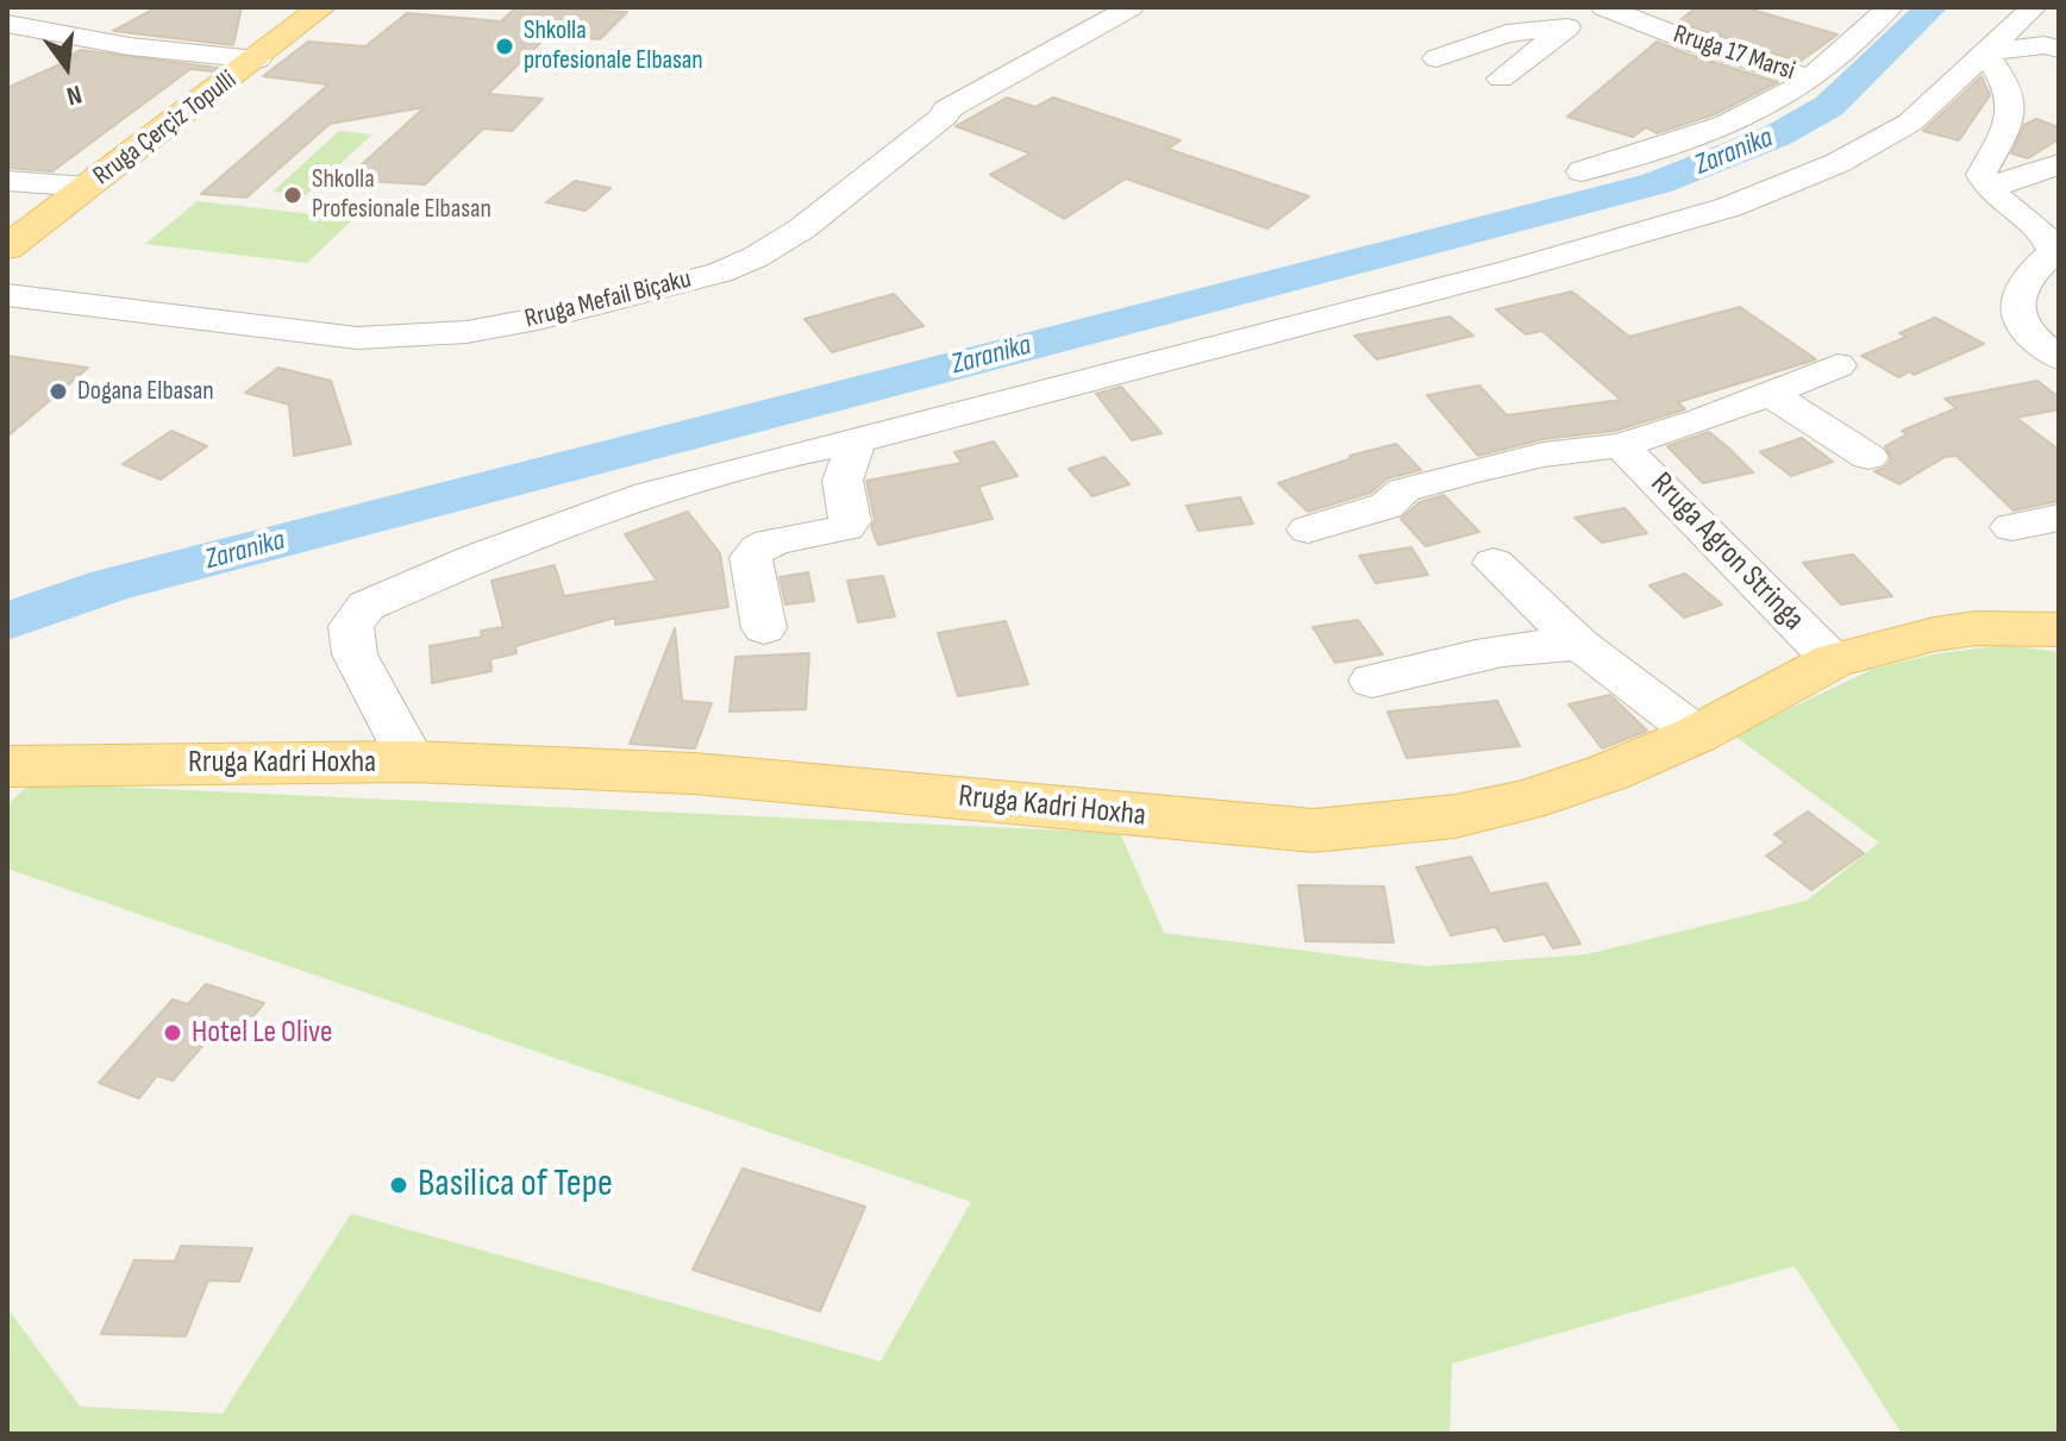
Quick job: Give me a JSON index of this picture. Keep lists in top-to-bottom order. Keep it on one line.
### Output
{"streets":{"main road":["Rruga Çerçiz Topulli","Rruga Kadri Hoxha"],"street":["Rruga 17 Marsi","Rruga Mefail Biçaku","Rruga Agron Stringa"]},"crossings":[["Rruga Agron Stringa","Rruga Kadri Hoxha"]],"water":["Zaranika"],"places":["Shkolla profesionale Elbasan","Shkolla Profesionale Elbasan","Dogana Elbasan","Hotel Le Olive","Basilica of Tepe"],"north":"bottom"}
